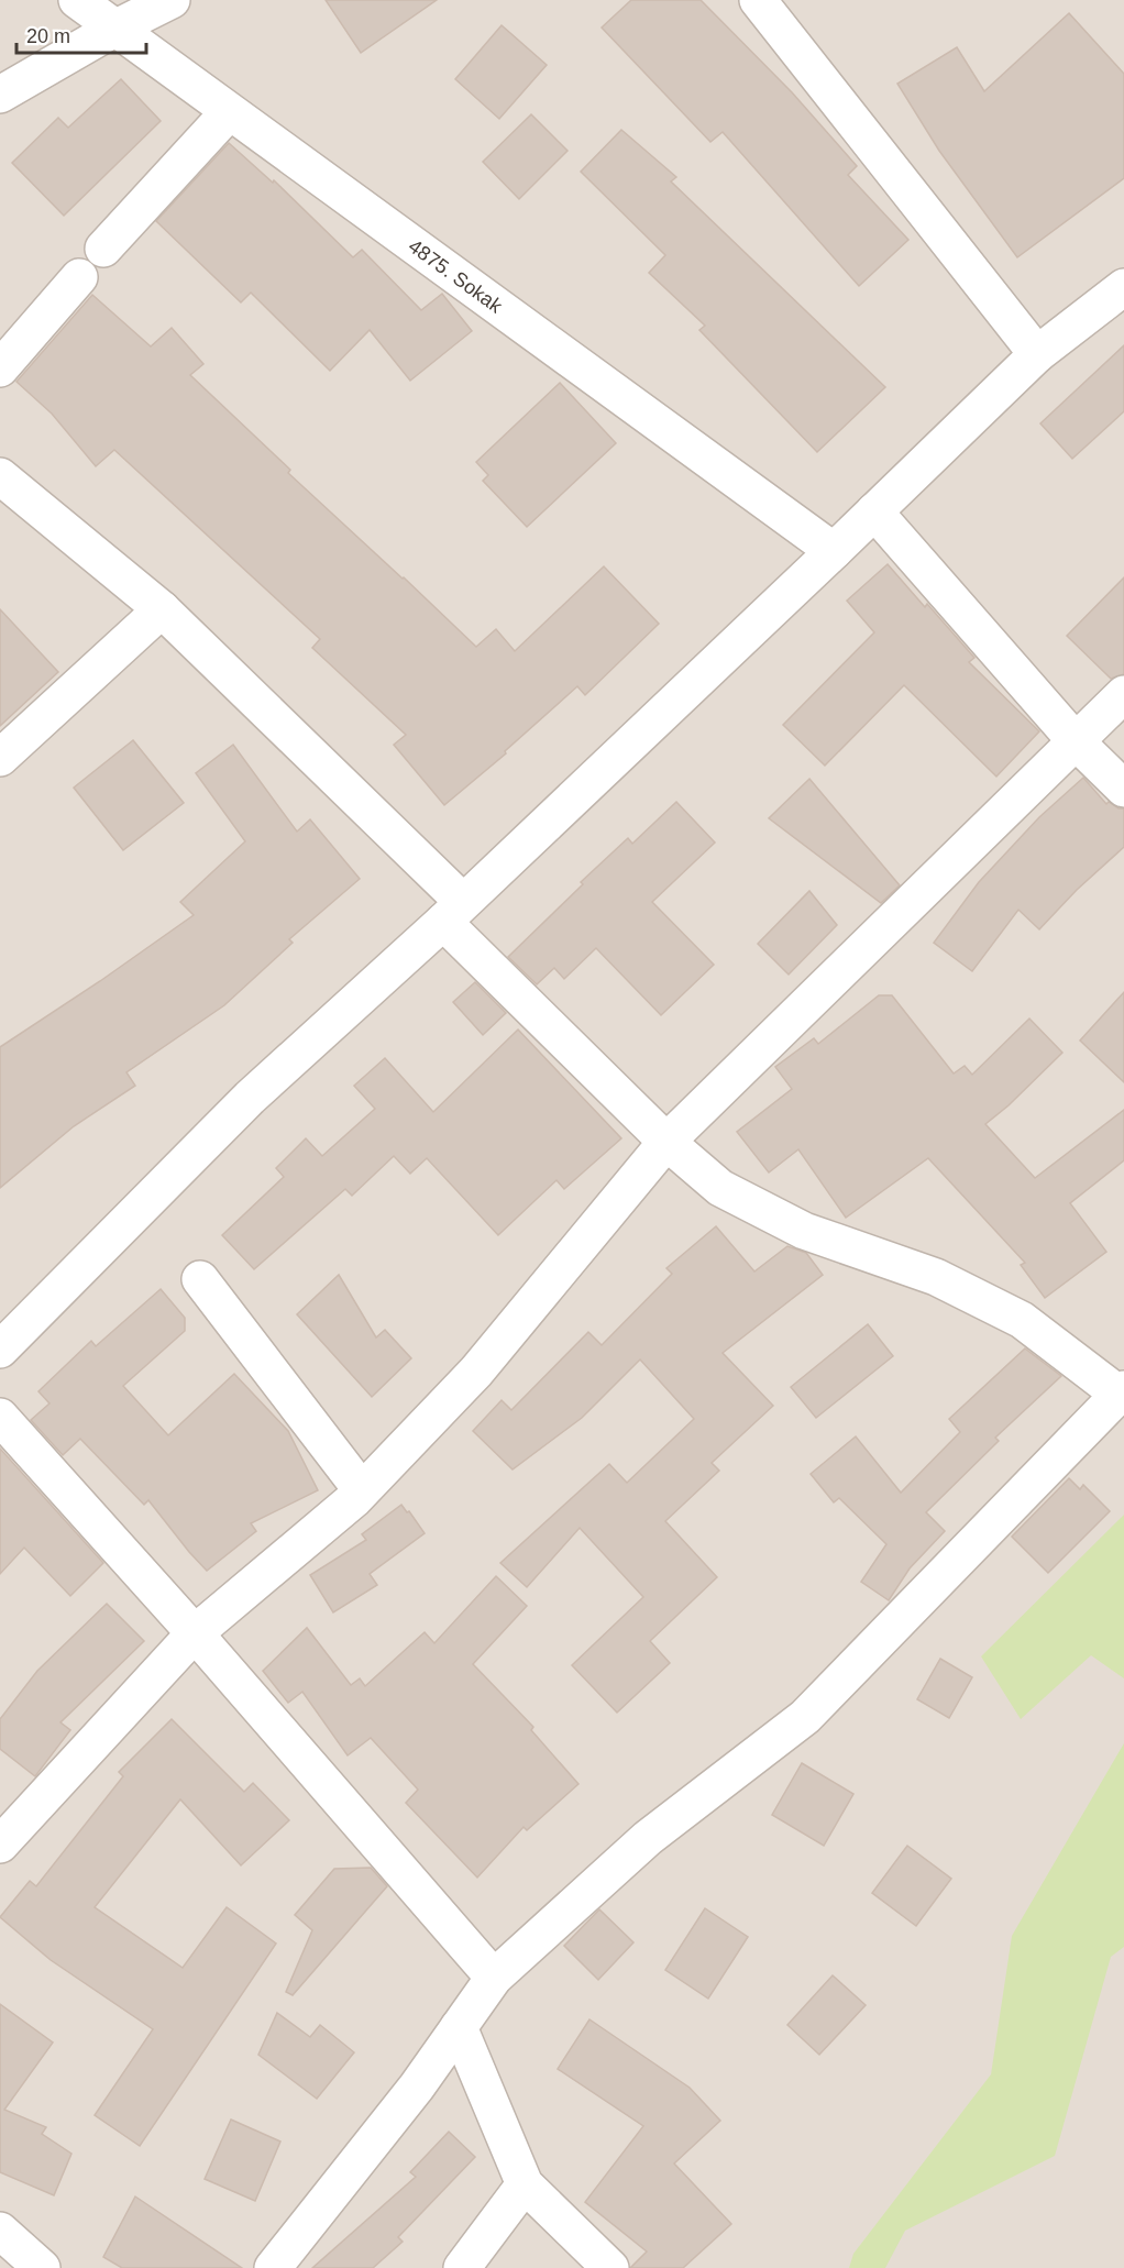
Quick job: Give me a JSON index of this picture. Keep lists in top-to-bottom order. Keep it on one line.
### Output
{"streets":{"street":["4875. Sokak"]},"scale_bar":"20 m"}
